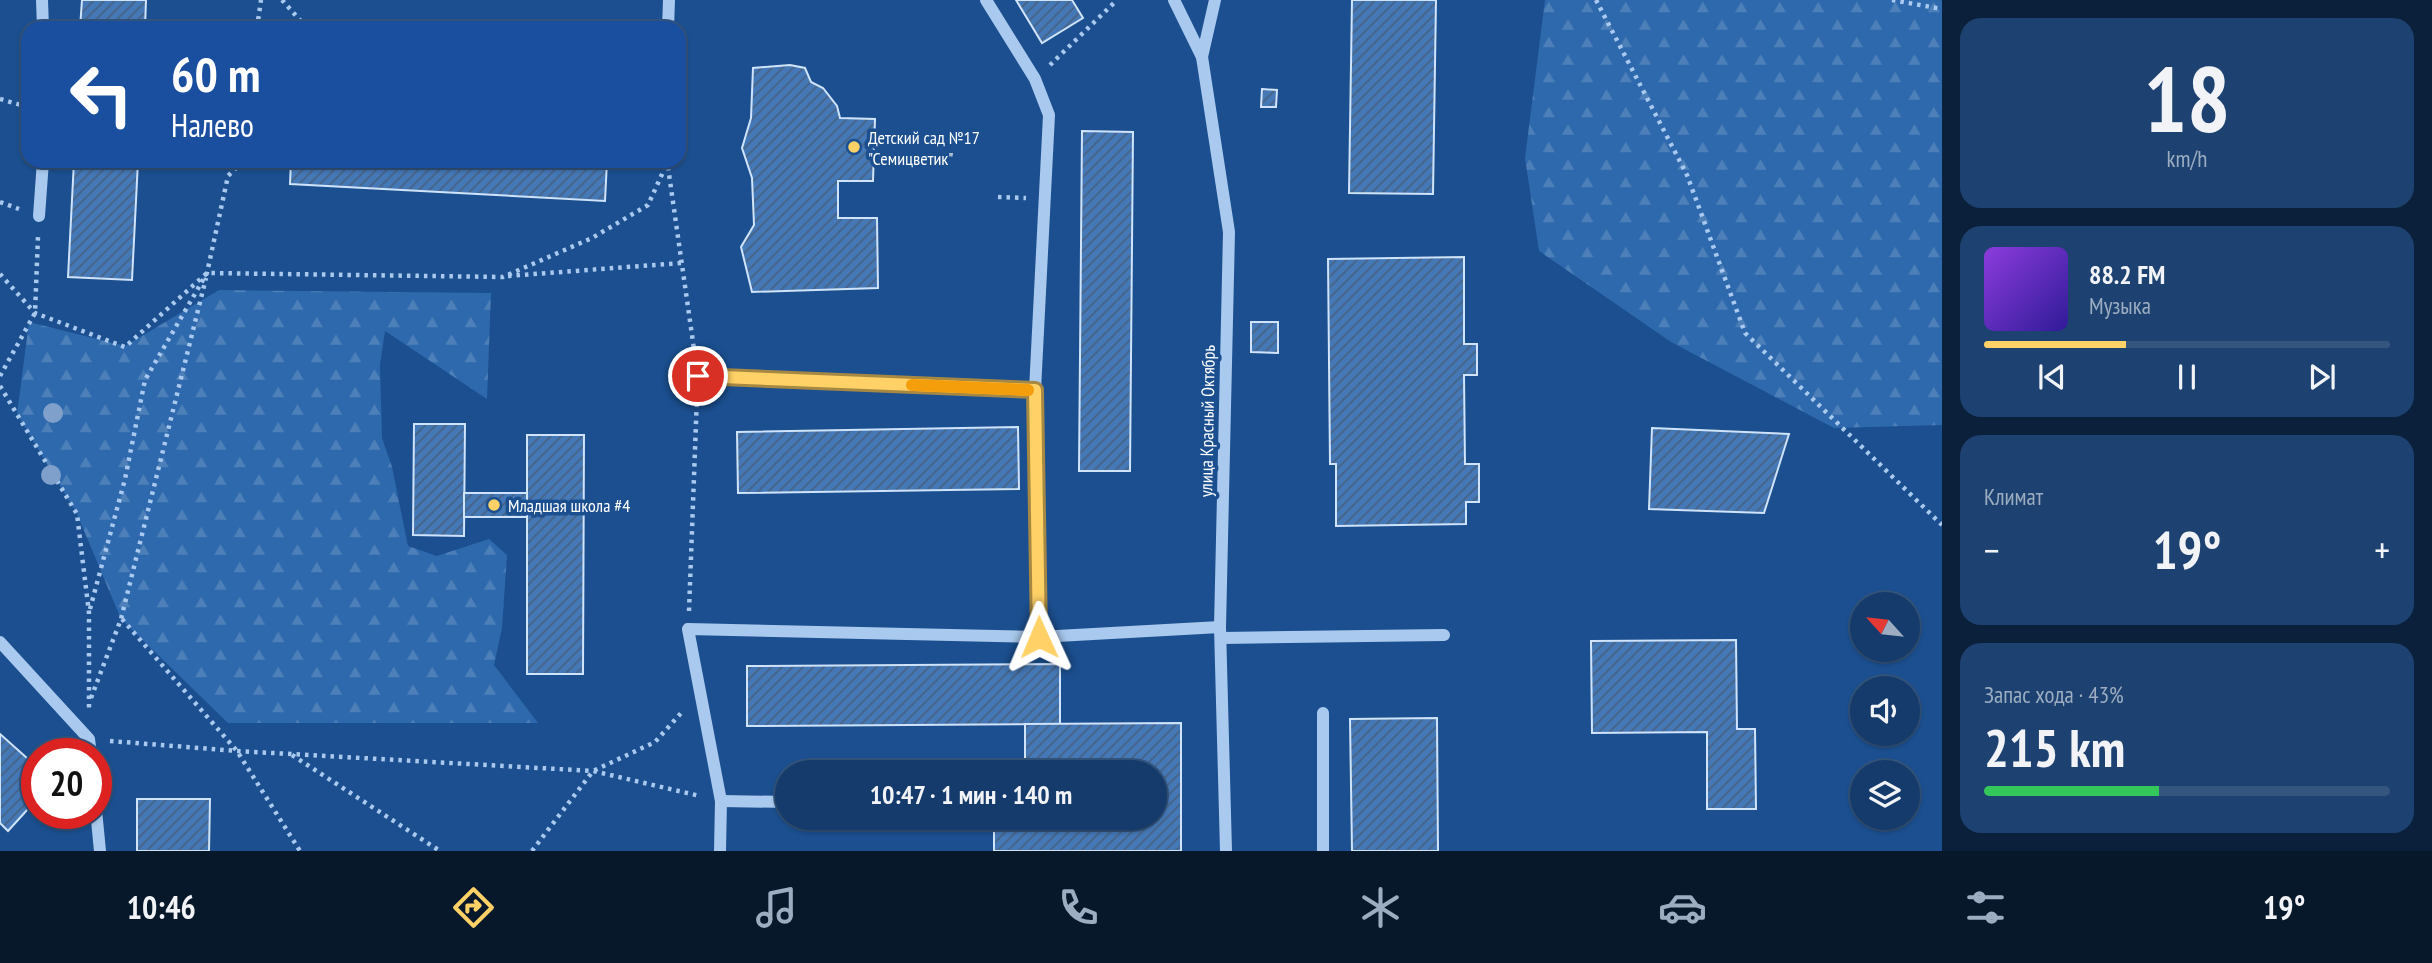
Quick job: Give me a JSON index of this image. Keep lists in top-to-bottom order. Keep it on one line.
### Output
{"streets":{"street":["улица Красный Октябрь"]},"places":["Детский сад №17 \"Семицветик\"","Младшая школа #4"],"north":"top left","page":{"tile":[["18","km/h"],"Климат",["Запас хода · 43%","215 km"]],"turn":["60 m","Налево"],"song":["88.2 FM","Музыка"],"heat":["−","19°","+"],"limit":"20","trip":"10:47 · 1 мин · 140 m","tabs":["10:46","19°"]}}
